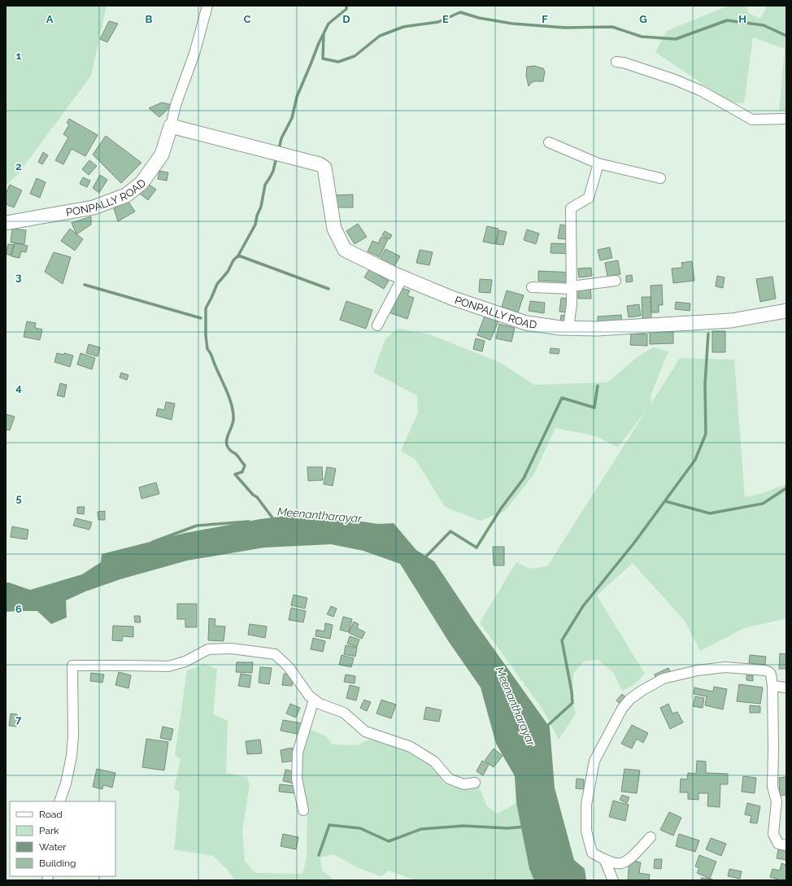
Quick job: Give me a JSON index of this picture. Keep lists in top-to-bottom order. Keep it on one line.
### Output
{"streets":{"main road":["PONPALLY ROAD"]},"water":["Meenantharayar"],"legend":["Road","Park","Water","Building"],"grid":{"columns":["A","B","C","D","E","F","G","H"],"rows":["1","2","3","4","5","6","7"]}}
